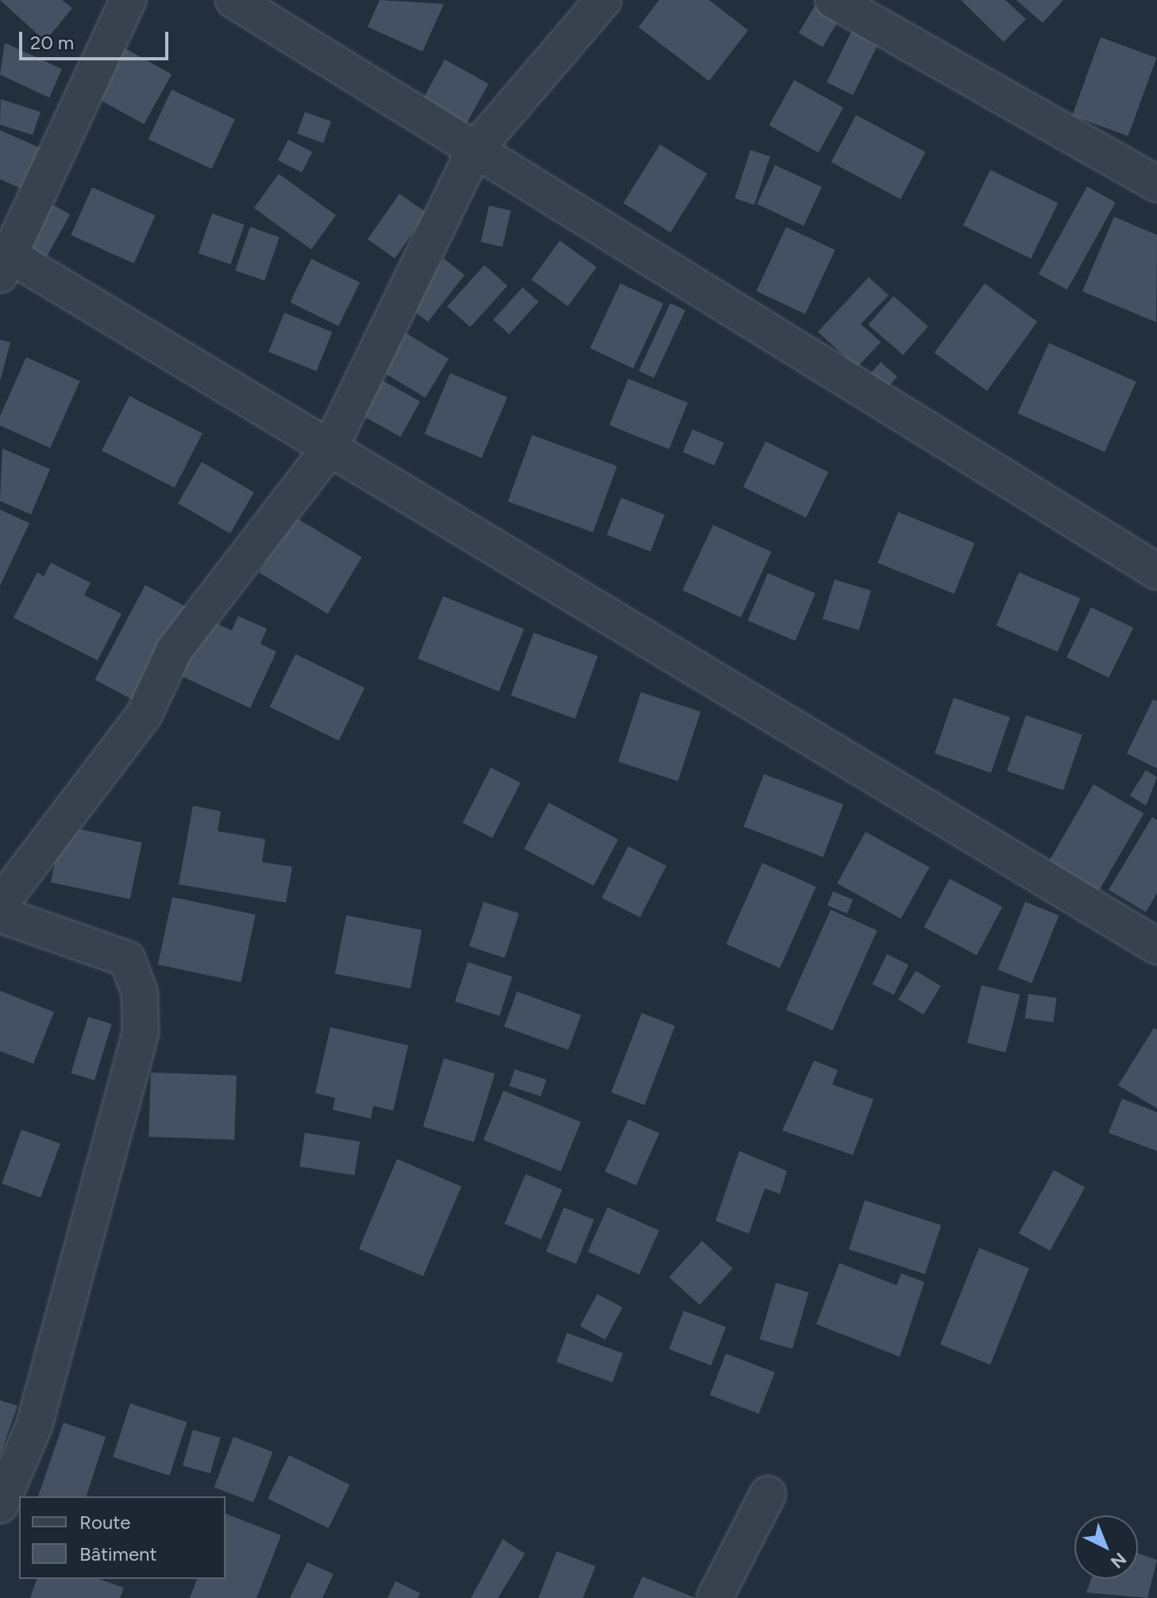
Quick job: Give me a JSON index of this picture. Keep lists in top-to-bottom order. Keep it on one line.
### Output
{"legend":["Route","Bâtiment"],"scale_bar":"20 m","north":"bottom right"}
